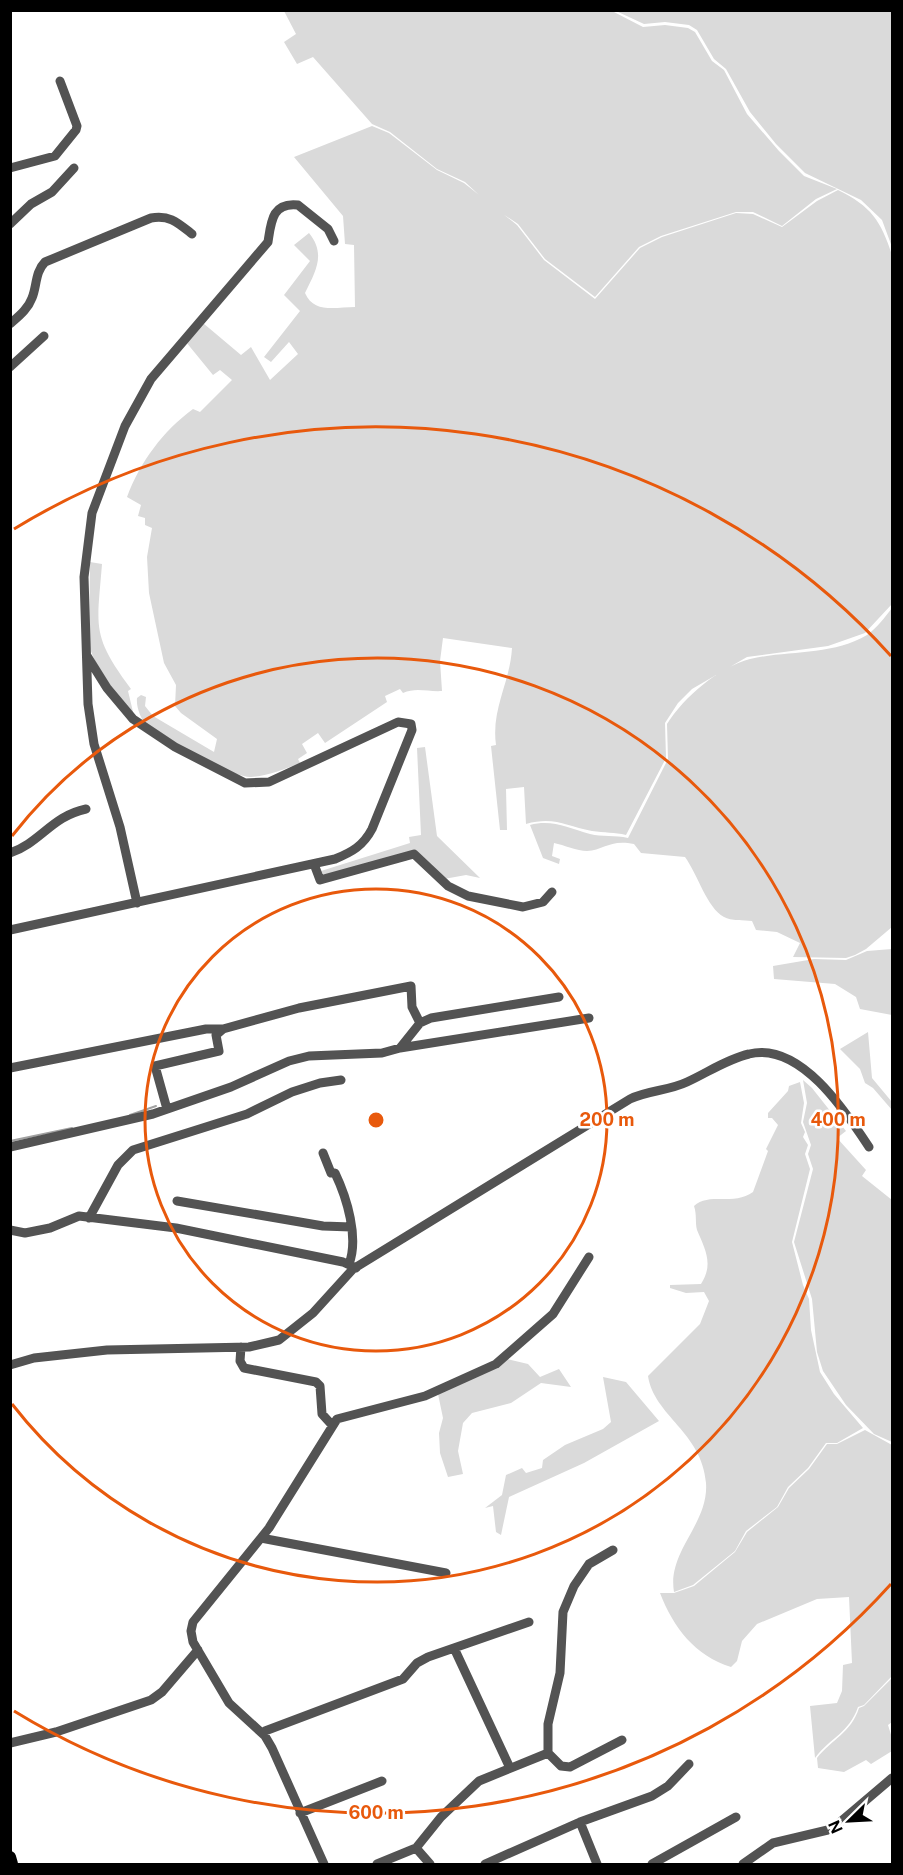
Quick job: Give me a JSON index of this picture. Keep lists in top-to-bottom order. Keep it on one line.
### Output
{"north":"bottom left","rings":["200 m","400 m","600 m"]}
